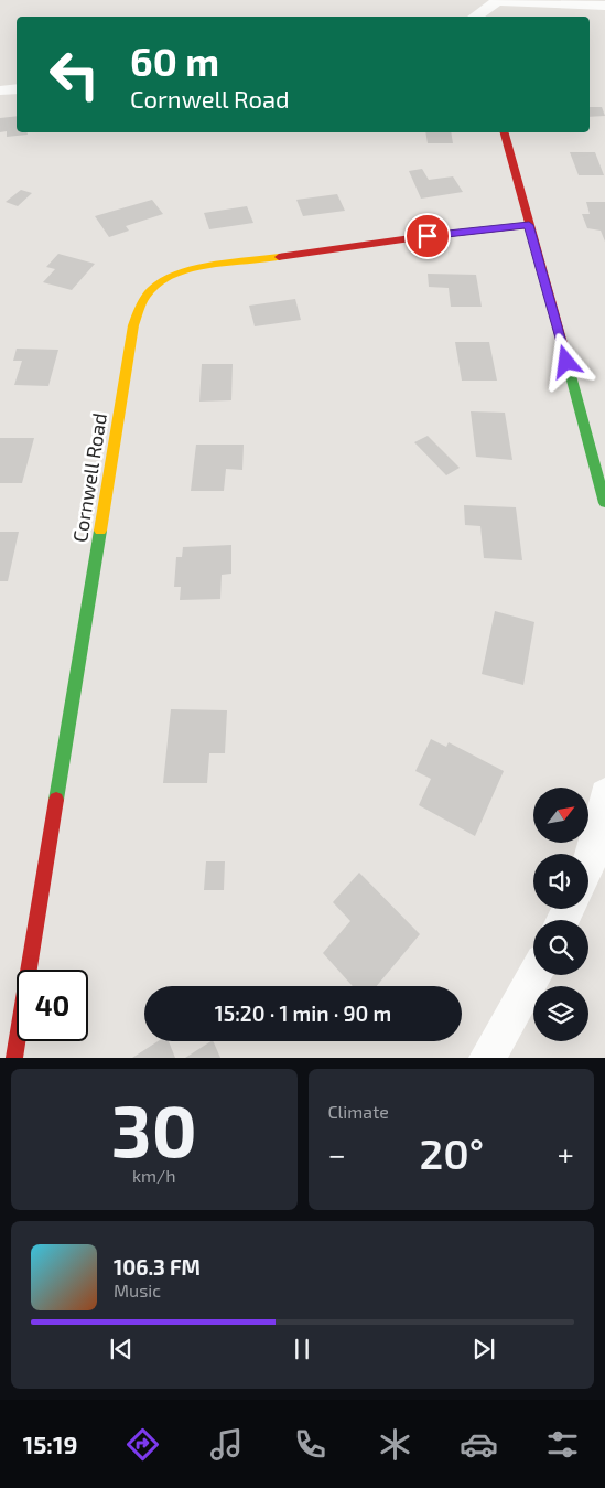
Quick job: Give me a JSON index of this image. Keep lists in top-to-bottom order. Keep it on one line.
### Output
{"streets":{"street":["Cornwell Road"]},"north":"top right","page":{"turn":["60 m","Cornwell Road"],"limit":"40","trip":"15:20 · 1 min · 90 m","tile":[["30","km/h"],"Climate"],"heat":["−","20°","+"],"song":["106.3 FM","Music"],"tabs":"15:19"}}
